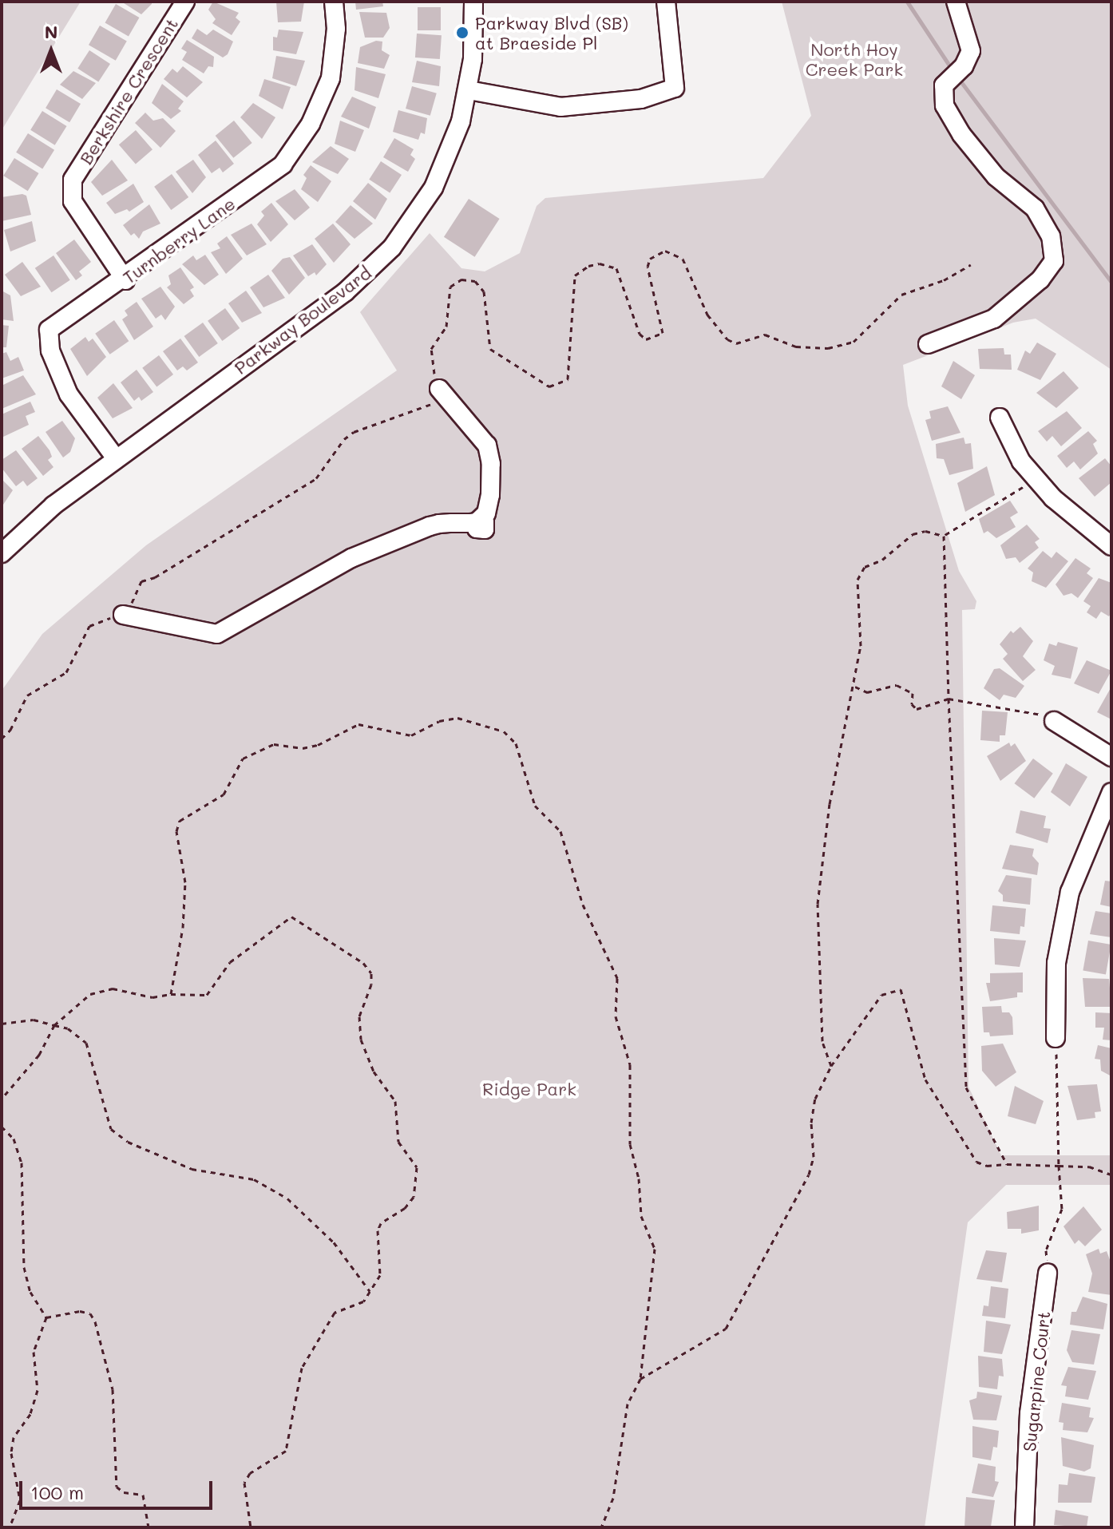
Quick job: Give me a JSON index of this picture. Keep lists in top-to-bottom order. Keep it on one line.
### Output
{"streets":{"street":["Berkshire Crescent","Turnberry Lane","Parkway Boulevard","Sugarpine Court"]},"crossings":[["Berkshire Crescent","Turnberry Lane"],["Turnberry Lane","Parkway Boulevard"]],"parks":["North Hoy Creek Park","Ridge Park"],"places":["Parkway Blvd (SB) at Braeside Pl"],"scale_bar":"100 m","north":"top"}
